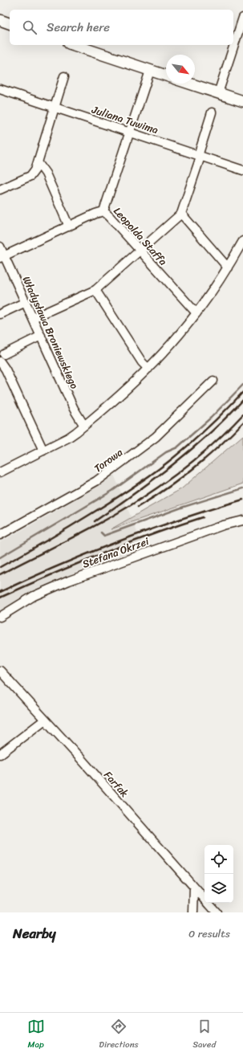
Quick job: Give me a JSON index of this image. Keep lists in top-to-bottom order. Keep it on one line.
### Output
{"streets":{"street":["Juliana Tuwima","Leopolda Staffa","Władysława Broniewskiego","Torowa","Stefana Okrzei","Farfak"]},"crossings":[["Leopolda Staffa","Władysława Broniewskiego"]],"north":"bottom right","page":{"search":"Search here","heading":["Nearby","0 results"],"nav":["Map","Directions","Saved"]}}
